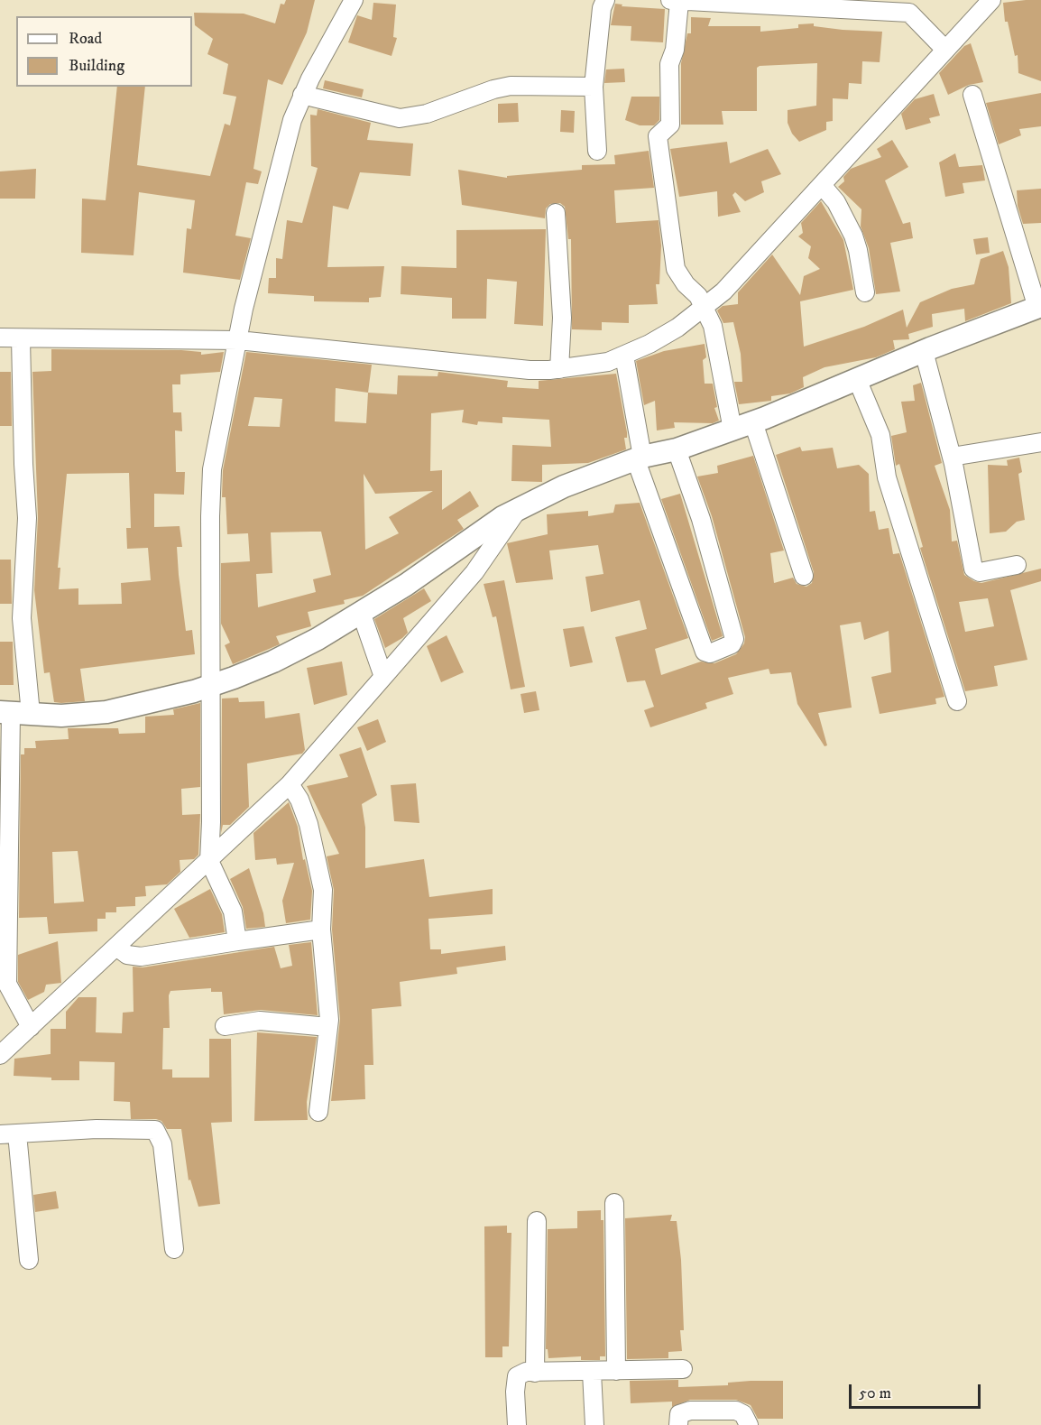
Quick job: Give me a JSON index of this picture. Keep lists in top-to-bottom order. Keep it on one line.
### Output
{"legend":["Road","Building"],"scale_bar":"50 m"}
